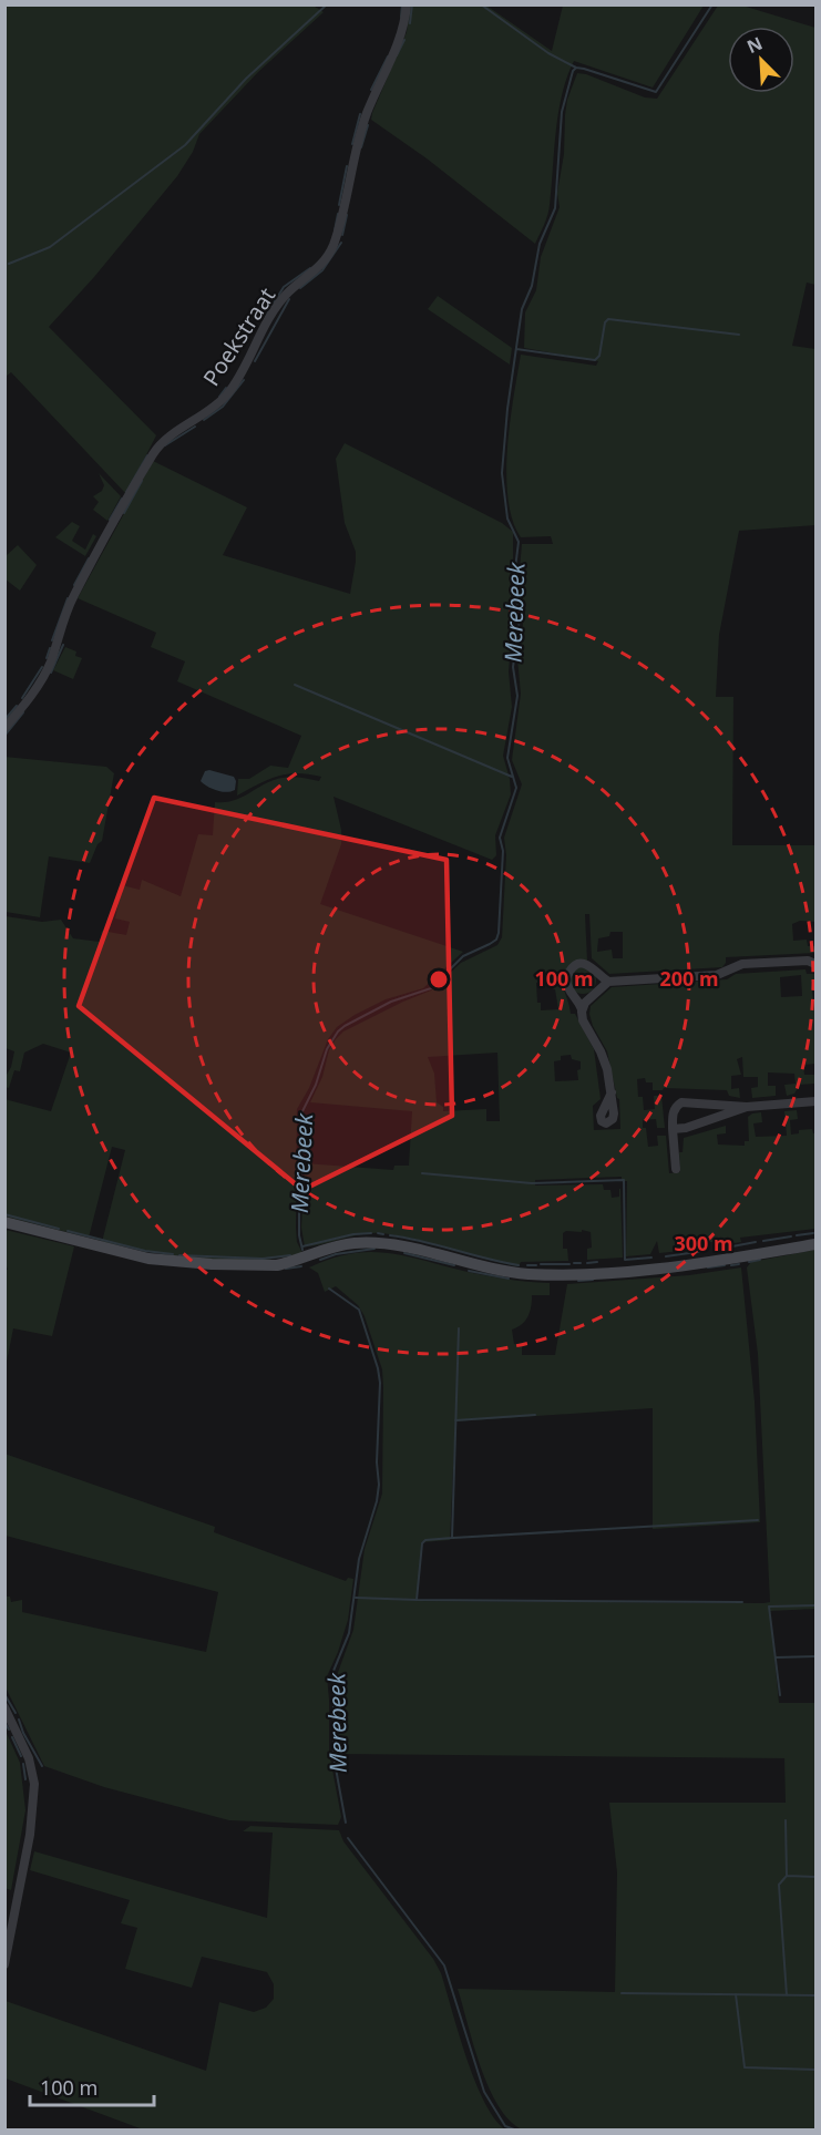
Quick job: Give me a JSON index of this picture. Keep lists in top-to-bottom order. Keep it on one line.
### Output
{"streets":{"street":["Poekstraat"]},"water":["Merebeek"],"scale_bar":"100 m","north":"top left","rings":["100 m","200 m","300 m"]}
